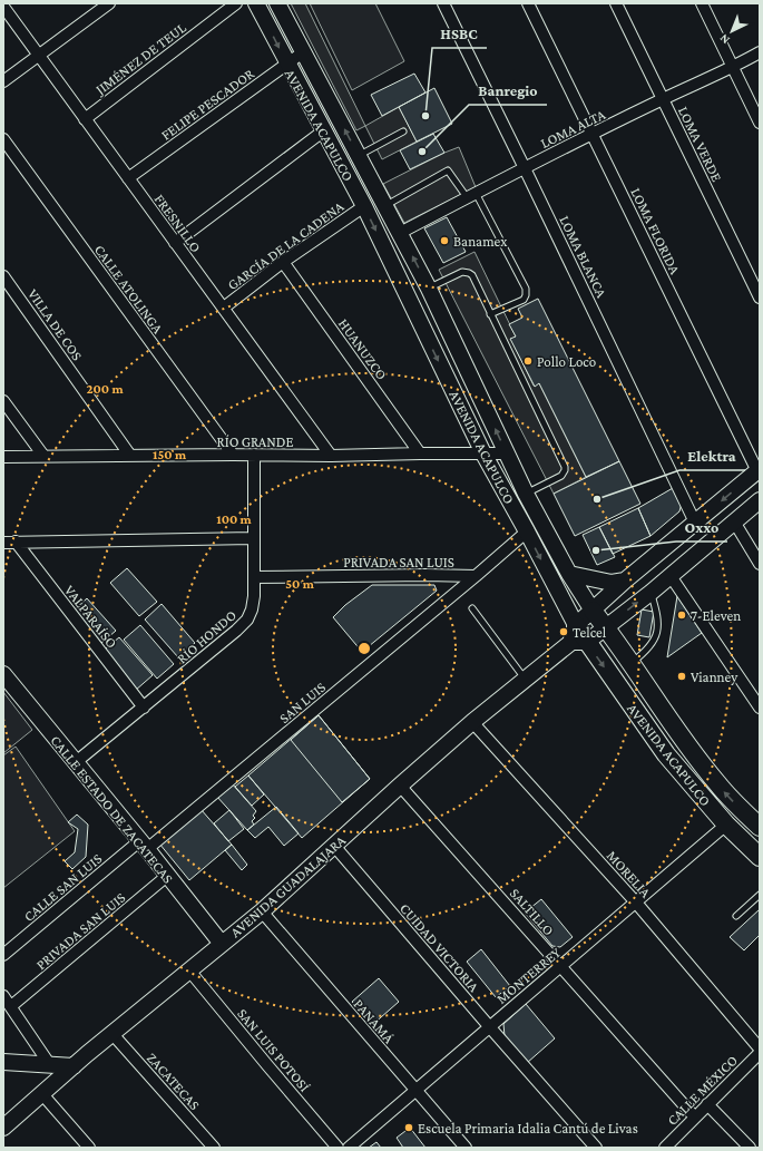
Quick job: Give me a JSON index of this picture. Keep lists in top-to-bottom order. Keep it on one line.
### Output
{"streets":{"main road":["AVENIDA ACAPULCO","CALLE ESTADO DE ZACATECAS","AVENIDA GUADALAJARA"],"street":["JIMÉNEZ DE TEUL","FELIPE PESCADOR","LOMA ALTA","LOMA VERDE","FRESNILLO","LOMA FLORIDA","GARCÍA DE LA CADENA","LOMA BLANCA","CALLE ATOLINGA","VILLA DE COS","HUANUZCO","RÍO GRANDE","PRIVADA SAN LUIS","VALPARAÍSO","RÍO HONDO","SAN LUIS","MORELIA","CALLE SAN LUIS","SALTILLO","CUIDAD VICTORIA","MONTERREY","PANAMÁ","SAN LUIS POTOSÍ","ZACATECAS","CALLE MÉXICO"]},"crossings":[["JIMÉNEZ DE TEUL","FRESNILLO"],["FELIPE PESCADOR","AVENIDA ACAPULCO"],["FELIPE PESCADOR","FRESNILLO"],["AVENIDA ACAPULCO","LOMA ALTA"],["AVENIDA ACAPULCO","GARCÍA DE LA CADENA"],["AVENIDA ACAPULCO","RÍO GRANDE"],["AVENIDA ACAPULCO","AVENIDA GUADALAJARA"],["AVENIDA ACAPULCO","MONTERREY"],["LOMA ALTA","LOMA VERDE"],["LOMA ALTA","LOMA FLORIDA"],["LOMA ALTA","LOMA BLANCA"],["FRESNILLO","GARCÍA DE LA CADENA"],["FRESNILLO","RÍO GRANDE"],["GARCÍA DE LA CADENA","HUANUZCO"],["CALLE ATOLINGA","RÍO GRANDE"],["VILLA DE COS","RÍO GRANDE"],["HUANUZCO","RÍO GRANDE"],["RÍO GRANDE","RÍO HONDO"],["PRIVADA SAN LUIS","RÍO HONDO"],["PRIVADA SAN LUIS","SAN LUIS"],["PRIVADA SAN LUIS","CALLE ESTADO DE ZACATECAS"],["VALPARAÍSO","RÍO HONDO"],["RÍO HONDO","CALLE ESTADO DE ZACATECAS"],["SAN LUIS","CALLE ESTADO DE ZACATECAS"],["SAN LUIS","CALLE SAN LUIS"],["CALLE ESTADO DE ZACATECAS","AVENIDA GUADALAJARA"],["CALLE ESTADO DE ZACATECAS","CALLE SAN LUIS"],["MORELIA","AVENIDA GUADALAJARA"],["MORELIA","MONTERREY"],["AVENIDA GUADALAJARA","SALTILLO"],["AVENIDA GUADALAJARA","CUIDAD VICTORIA"],["AVENIDA GUADALAJARA","PANAMÁ"],["AVENIDA GUADALAJARA","SAN LUIS POTOSÍ"],["AVENIDA GUADALAJARA","ZACATECAS"],["SALTILLO","MONTERREY"],["SALTILLO","CALLE MÉXICO"],["CUIDAD VICTORIA","MONTERREY"],["MONTERREY","PANAMÁ"]],"places":["HSBC","Banregio","Banamex","Pollo Loco","Elektra","Oxxo","7-Eleven","Telcel","Vianney","Escuela Primaria Idalia Cantú de Livas"],"north":"bottom left","rings":["200 m","150 m","100 m","50 m"]}
